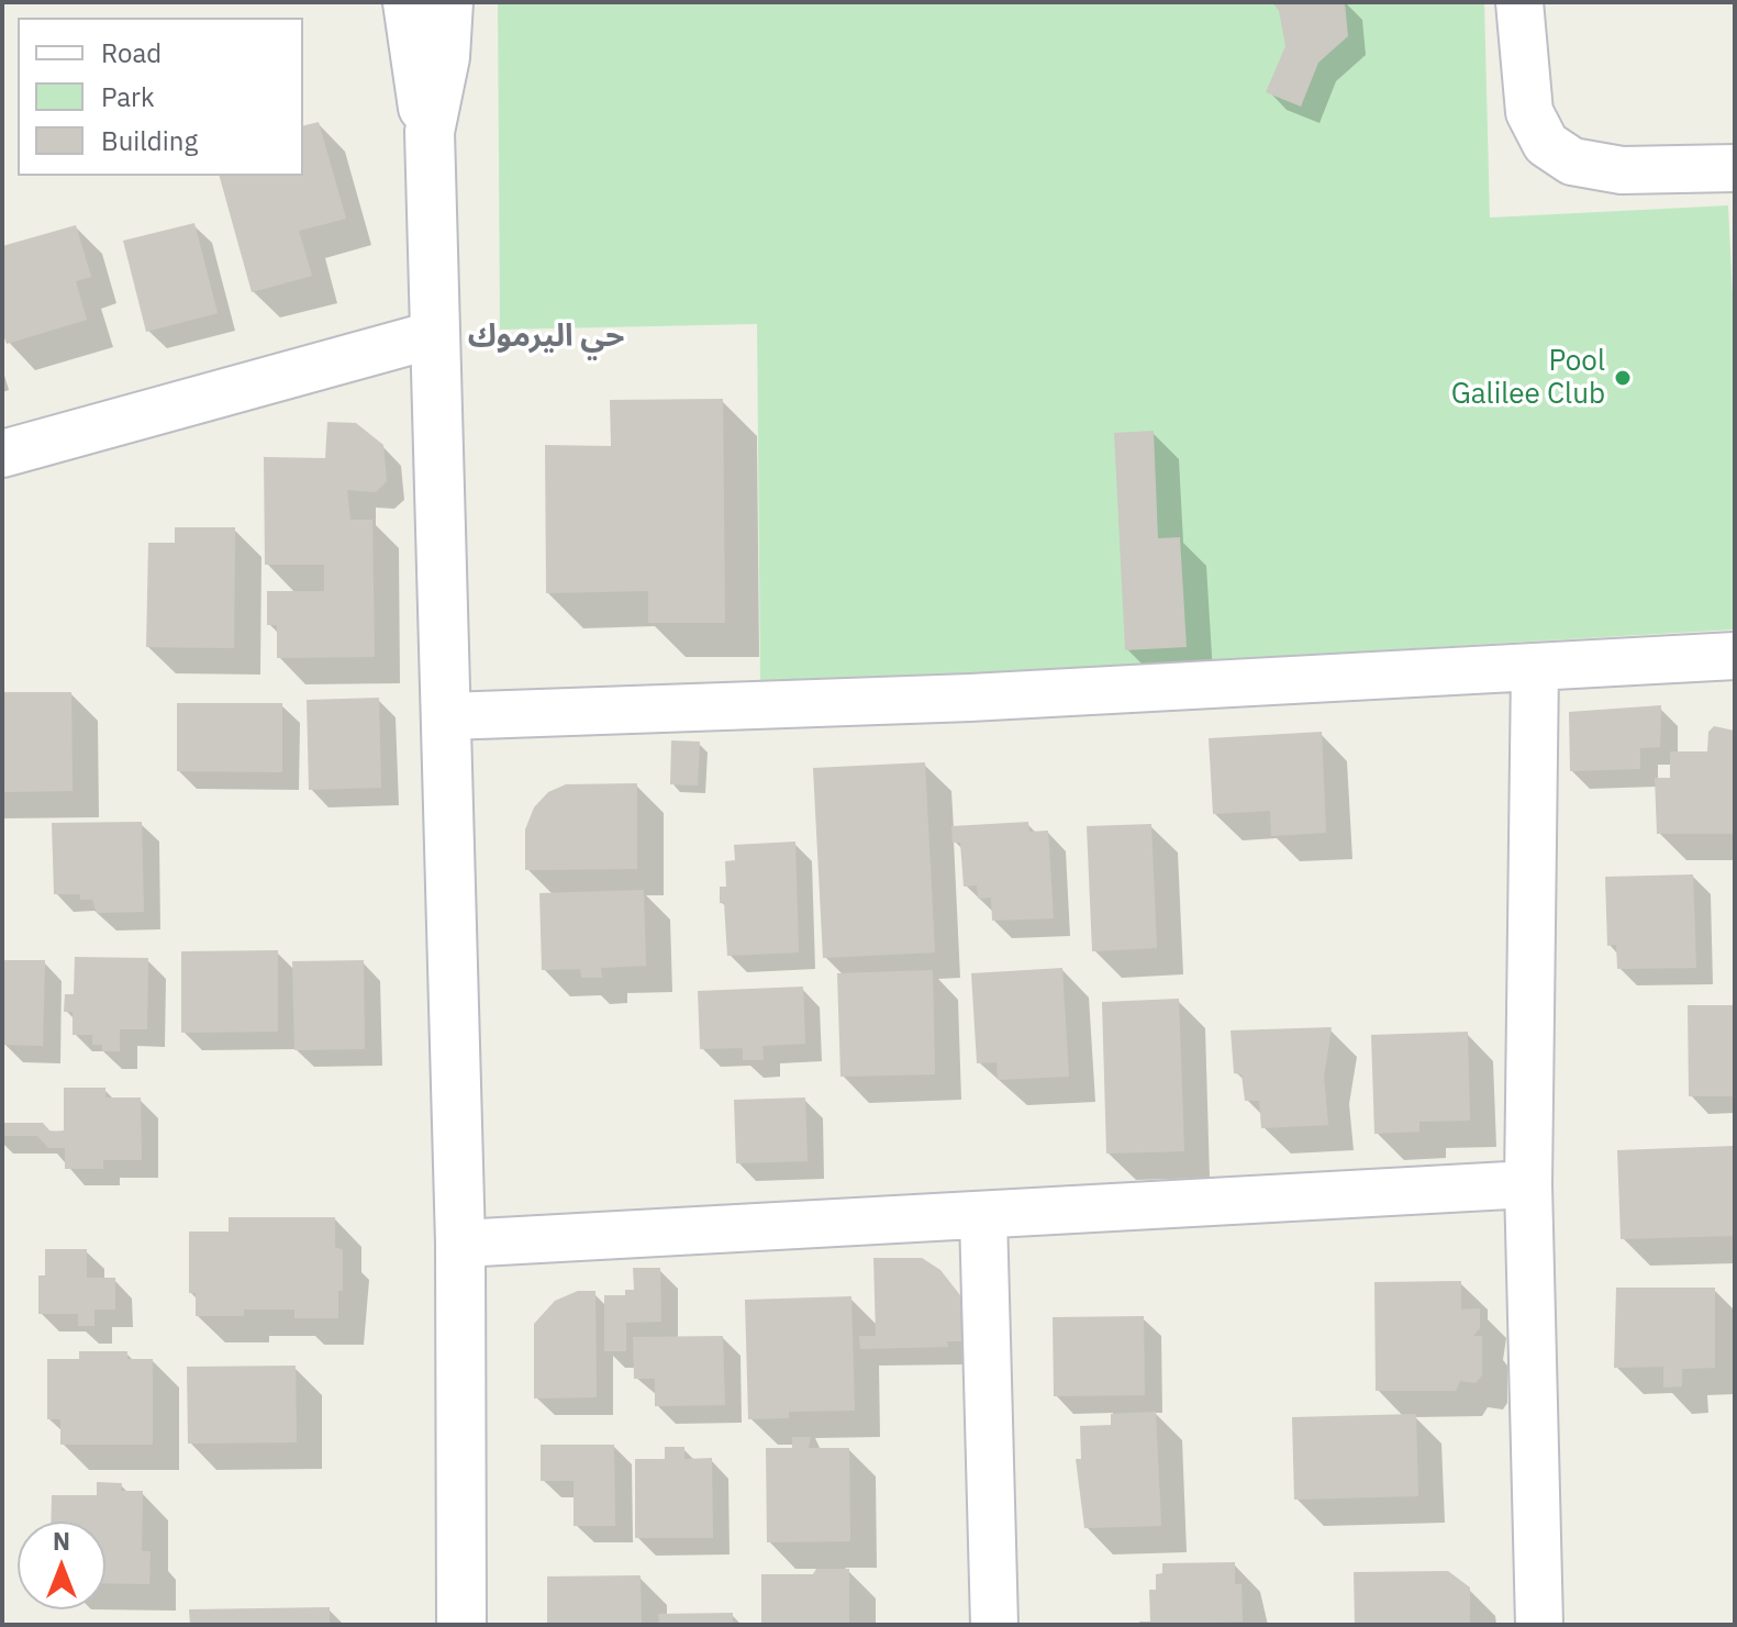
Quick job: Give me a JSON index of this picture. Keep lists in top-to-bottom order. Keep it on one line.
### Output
{"districts":["حي اليرموك"],"places":["Pool Galilee Club"],"legend":["Road","Park","Building"],"north":"top"}
